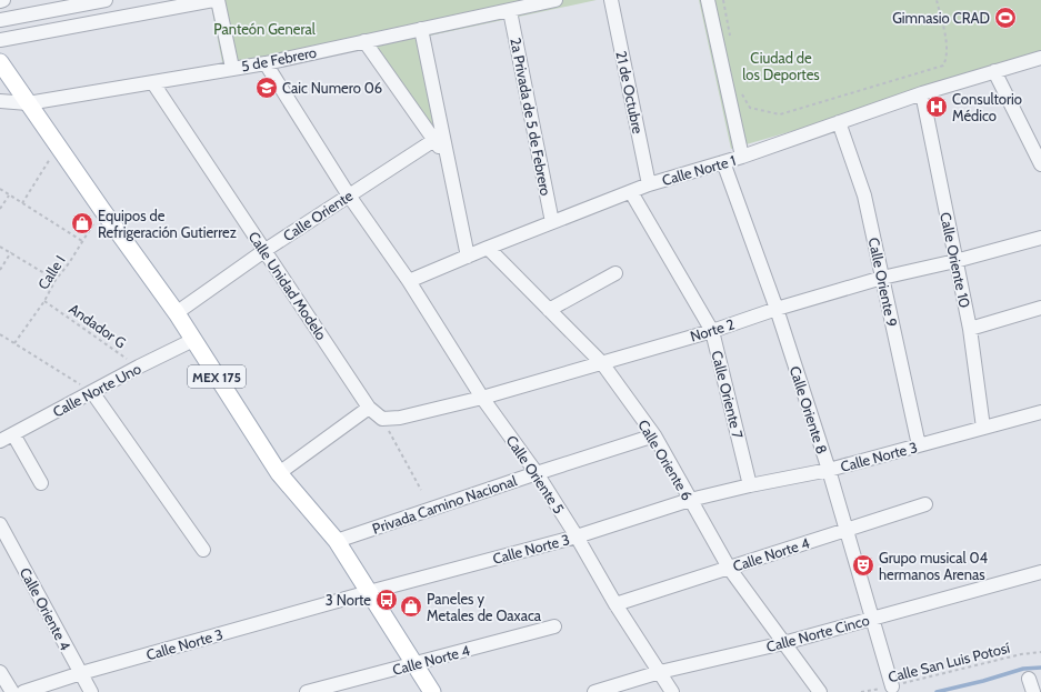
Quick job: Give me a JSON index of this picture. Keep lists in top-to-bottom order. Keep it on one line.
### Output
{"streets":{"main road":["MEX 175"],"street":["5 de Febrero","21 de Octubre","2a Privada de 5 de Febrero","Calle Norte 1","Calle Oriente","Calle Oriente 10","Calle Oriente 9","Calle Unidad Modelo","Norte 2","Calle Norte Uno","Calle Oriente 7","Calle Oriente 8","Calle Norte 3","Calle Oriente 6","Calle Oriente 5","Privada Camino Nacional","Calle Norte 4","Calle Oriente 4","Calle Norte Cinco"],"path":["Calle I","Andador G","Calle San Luis Potosí"]},"crossings":[["5 de Febrero","2a Privada de 5 de Febrero"],["5 de Febrero","Calle Unidad Modelo"],["5 de Febrero","MEX 175"],["5 de Febrero","Calle Oriente 5"],["21 de Octubre","Calle Norte 1"],["2a Privada de 5 de Febrero","Calle Norte 1"],["Calle Norte 1","Calle Oriente 10"],["Calle Norte 1","Calle Oriente 9"],["Calle Norte 1","Calle Oriente 7"],["Calle Norte 1","Calle Oriente 8"],["Calle Norte 1","Calle Oriente 6"],["Calle Norte 1","Calle Oriente 5"],["Calle Oriente","Calle Unidad Modelo"],["Calle Oriente","Calle Oriente 5"],["Calle Oriente 10","Norte 2"],["Calle Oriente 10","Calle Norte 3"],["Calle I","Andador G"],["Calle I","MEX 175"],["Calle Oriente 9","Norte 2"],["Calle Oriente 9","Calle Norte 3"],["Calle Unidad Modelo","Norte 2"],["Andador G","Calle Norte Uno"],["Norte 2","Calle Oriente 7"],["Norte 2","Calle Oriente 8"],["Norte 2","Calle Oriente 6"],["Norte 2","Calle Oriente 5"],["MEX 175","Calle Norte Uno"],["MEX 175","Calle Norte 3"],["MEX 175","Privada Camino Nacional"],["MEX 175","Calle Norte 4"],["Calle Oriente 7","Calle Norte 3"],["Calle Oriente 8","Calle Norte 3"],["Calle Oriente 8","Calle Norte 4"],["Calle Oriente 8","Calle Norte Cinco"],["Calle Oriente 8","Calle San Luis Potosí"],["Calle Norte 3","Calle Oriente 6"],["Calle Norte 3","Calle Oriente 5"],["Calle Norte 3","Calle Oriente 4"],["Calle Oriente 6","Privada Camino Nacional"],["Calle Oriente 6","Calle Norte 4"],["Calle Oriente 6","Calle Norte Cinco"],["Calle Oriente 5","Privada Camino Nacional"],["Calle Oriente 5","Calle Norte 4"],["Calle Oriente 5","Calle Norte Cinco"]],"parks":["Panteón General","Ciudad de los Deportes"],"places":{"sports":["Gimnasio CRAD"],"school or university":["Caic Numero 06"],"hospital":["Consultorio Médico"],"shop":["Equipos de Refrigeración Gutierrez","Paneles y Metales de Oaxaca"],"theatre":["Grupo musical 04 hermanos Arenas"],"bus stop":["3 Norte"]}}
